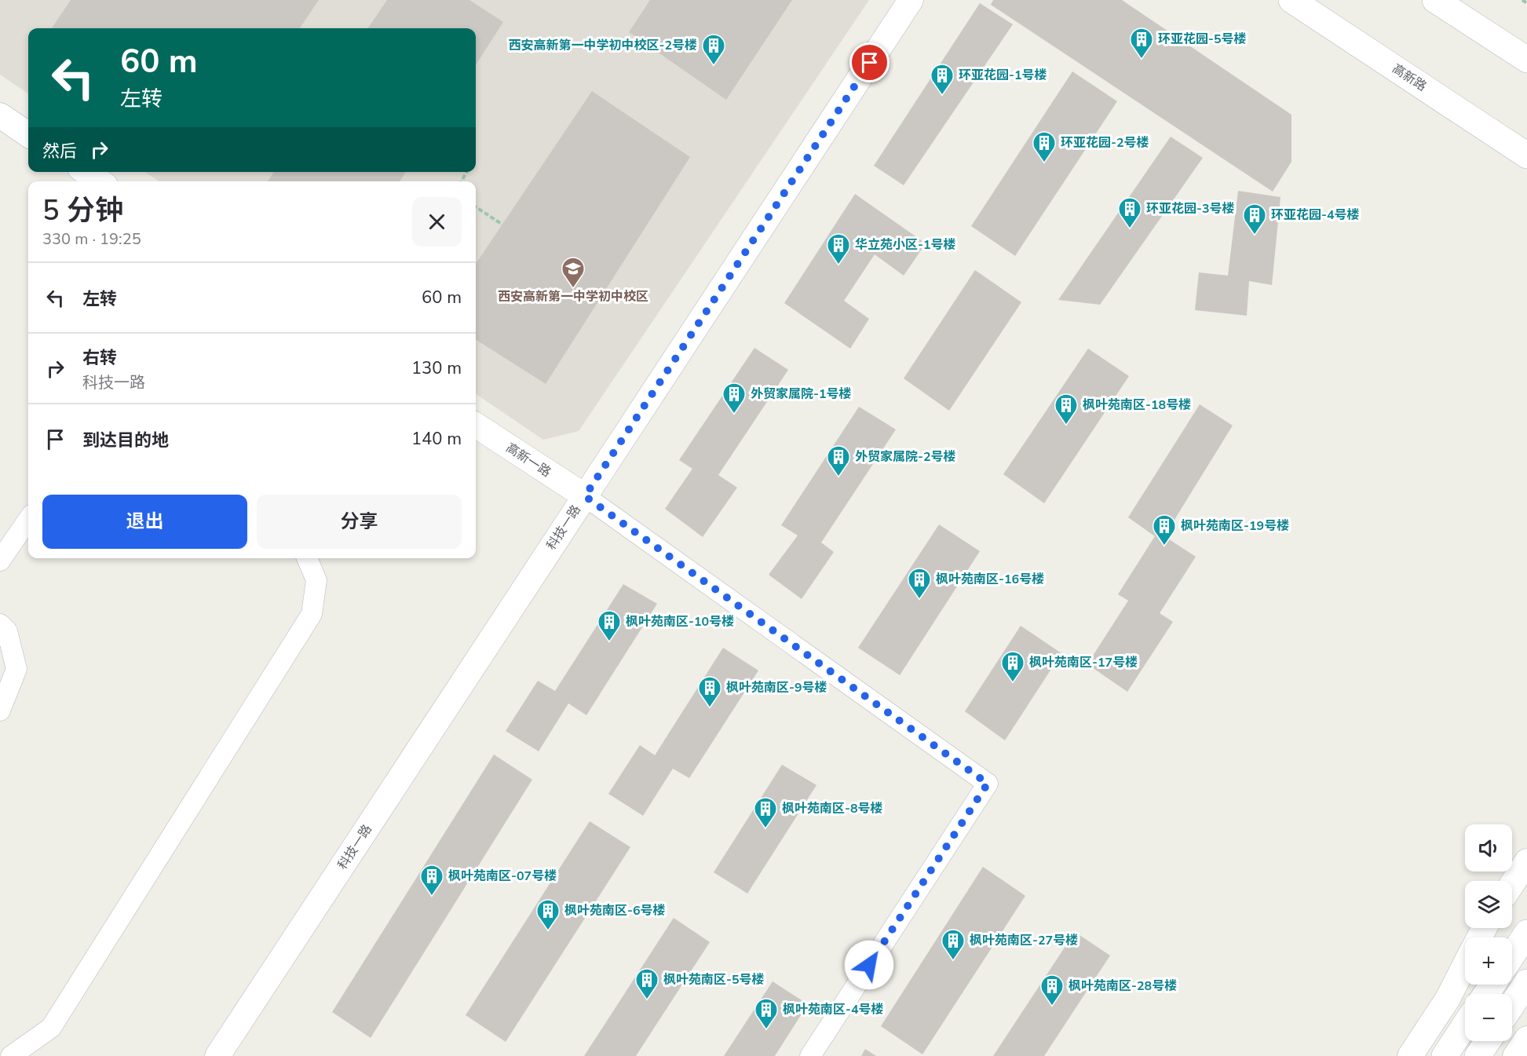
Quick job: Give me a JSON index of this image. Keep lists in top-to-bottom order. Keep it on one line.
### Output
{"streets":{"main road":["高新路"],"street":["高新一路","科技一路"]},"crossings":[["高新一路","科技一路"]],"places":{"building":["环亚花园-5号楼","西安高新第一中学初中校区-2号楼","环亚花园-1号楼","环亚花园-2号楼","环亚花园-3号楼","环亚花园-4号楼","华立苑小区-1号楼","外贸家属院-1号楼","枫叶苑南区-18号楼","外贸家属院-2号楼","枫叶苑南区-19号楼","枫叶苑南区-16号楼","枫叶苑南区-10号楼","枫叶苑南区-17号楼","枫叶苑南区-9号楼","枫叶苑南区-8号楼","枫叶苑南区-07号楼","枫叶苑南区-6号楼","枫叶苑南区-27号楼","枫叶苑南区-5号楼","枫叶苑南区-28号楼","枫叶苑南区-4号楼"],"school or university":["西安高新第一中学初中校区"]},"page":{"turn":["60 m","左转"],"then":"然后","heading":["5 分钟","330 m · 19:25"],"list":[{"name":"左转","value":"60 m"},{"name":"右转","note":"科技一路","value":"130 m"},{"name":"到达目的地","value":"140 m"}],"buttons":["退出","分享"],"map_buttons":["+","−"]}}
